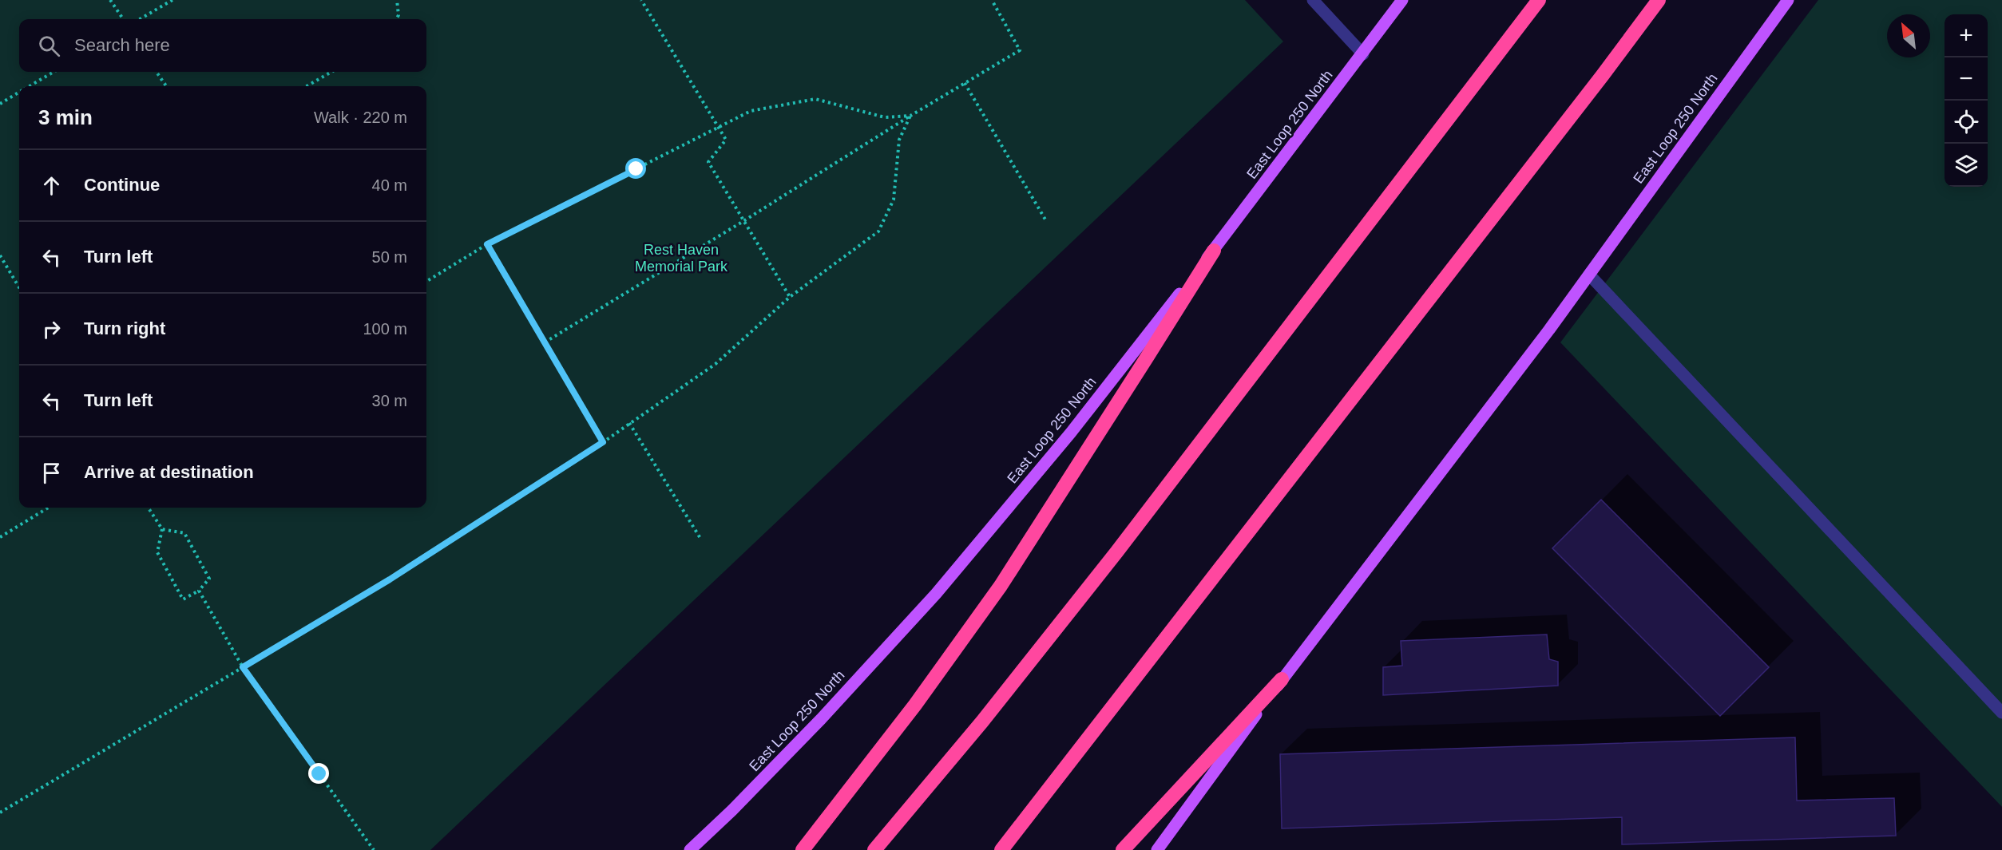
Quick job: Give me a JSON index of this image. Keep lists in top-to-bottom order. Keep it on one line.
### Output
{"streets":{"main road":["East Loop 250 North"]},"parks":["Rest Haven Memorial Park"],"north":"top left","page":{"map_buttons":["+","−"],"search":"Search here","heading":["3 min","Walk · 220 m"],"list":[["Continue","40 m"],["Turn left","50 m"],["Turn right","100 m"],["Turn left","30 m"],"Arrive at destination"]}}
